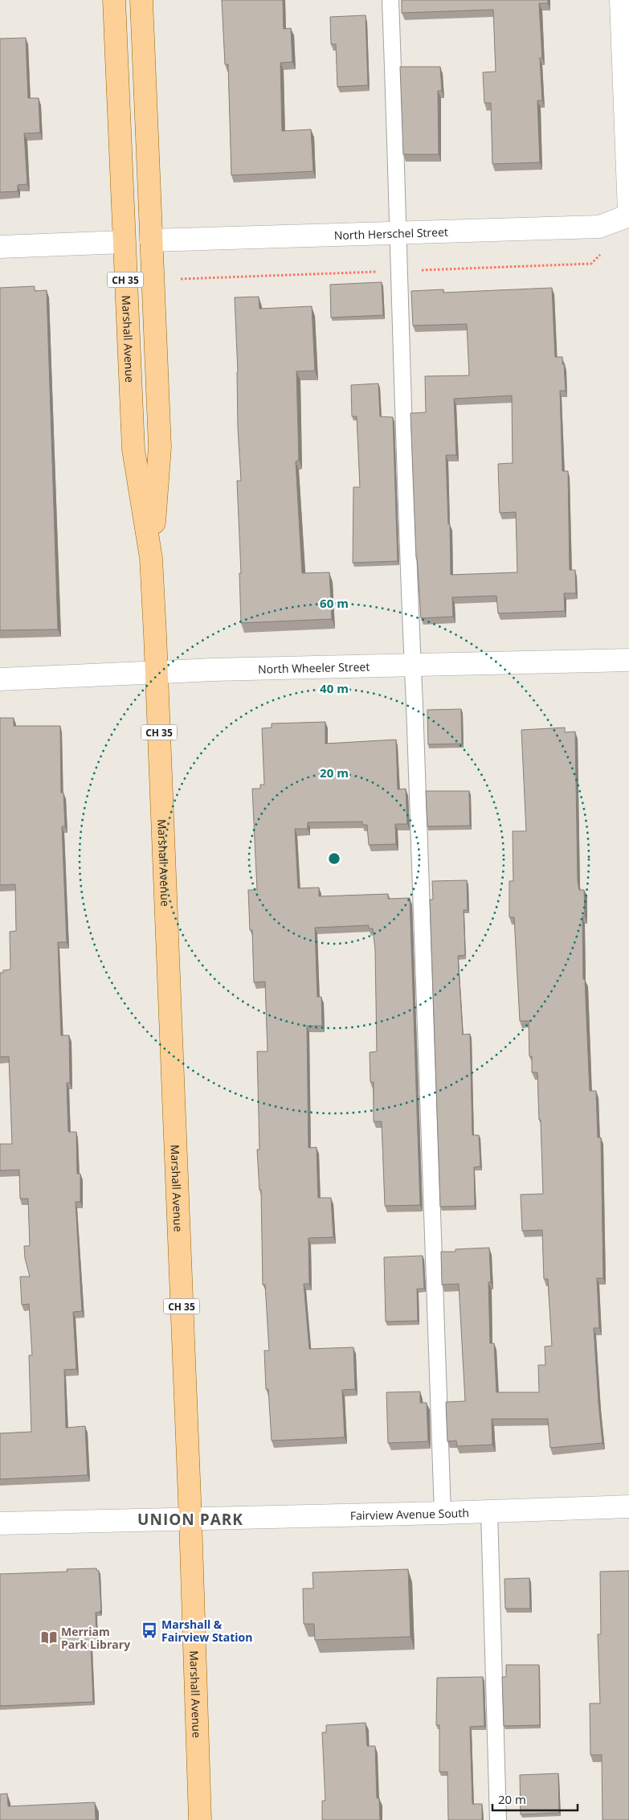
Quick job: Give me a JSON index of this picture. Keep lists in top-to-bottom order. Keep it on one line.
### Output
{"streets":{"main road":["CH 35","Marshall Avenue"],"street":["North Herschel Street","North Wheeler Street","Fairview Avenue South"]},"crossings":[["North Herschel Street","Marshall Avenue"],["Marshall Avenue","North Wheeler Street"],["Marshall Avenue","Fairview Avenue South"]],"districts":["UNION PARK"],"places":{"bus stop":["Marshall & Fairview Station"],"library":["Merriam Park Library"]},"scale_bar":"20 m","rings":["60 m","40 m","20 m"]}
